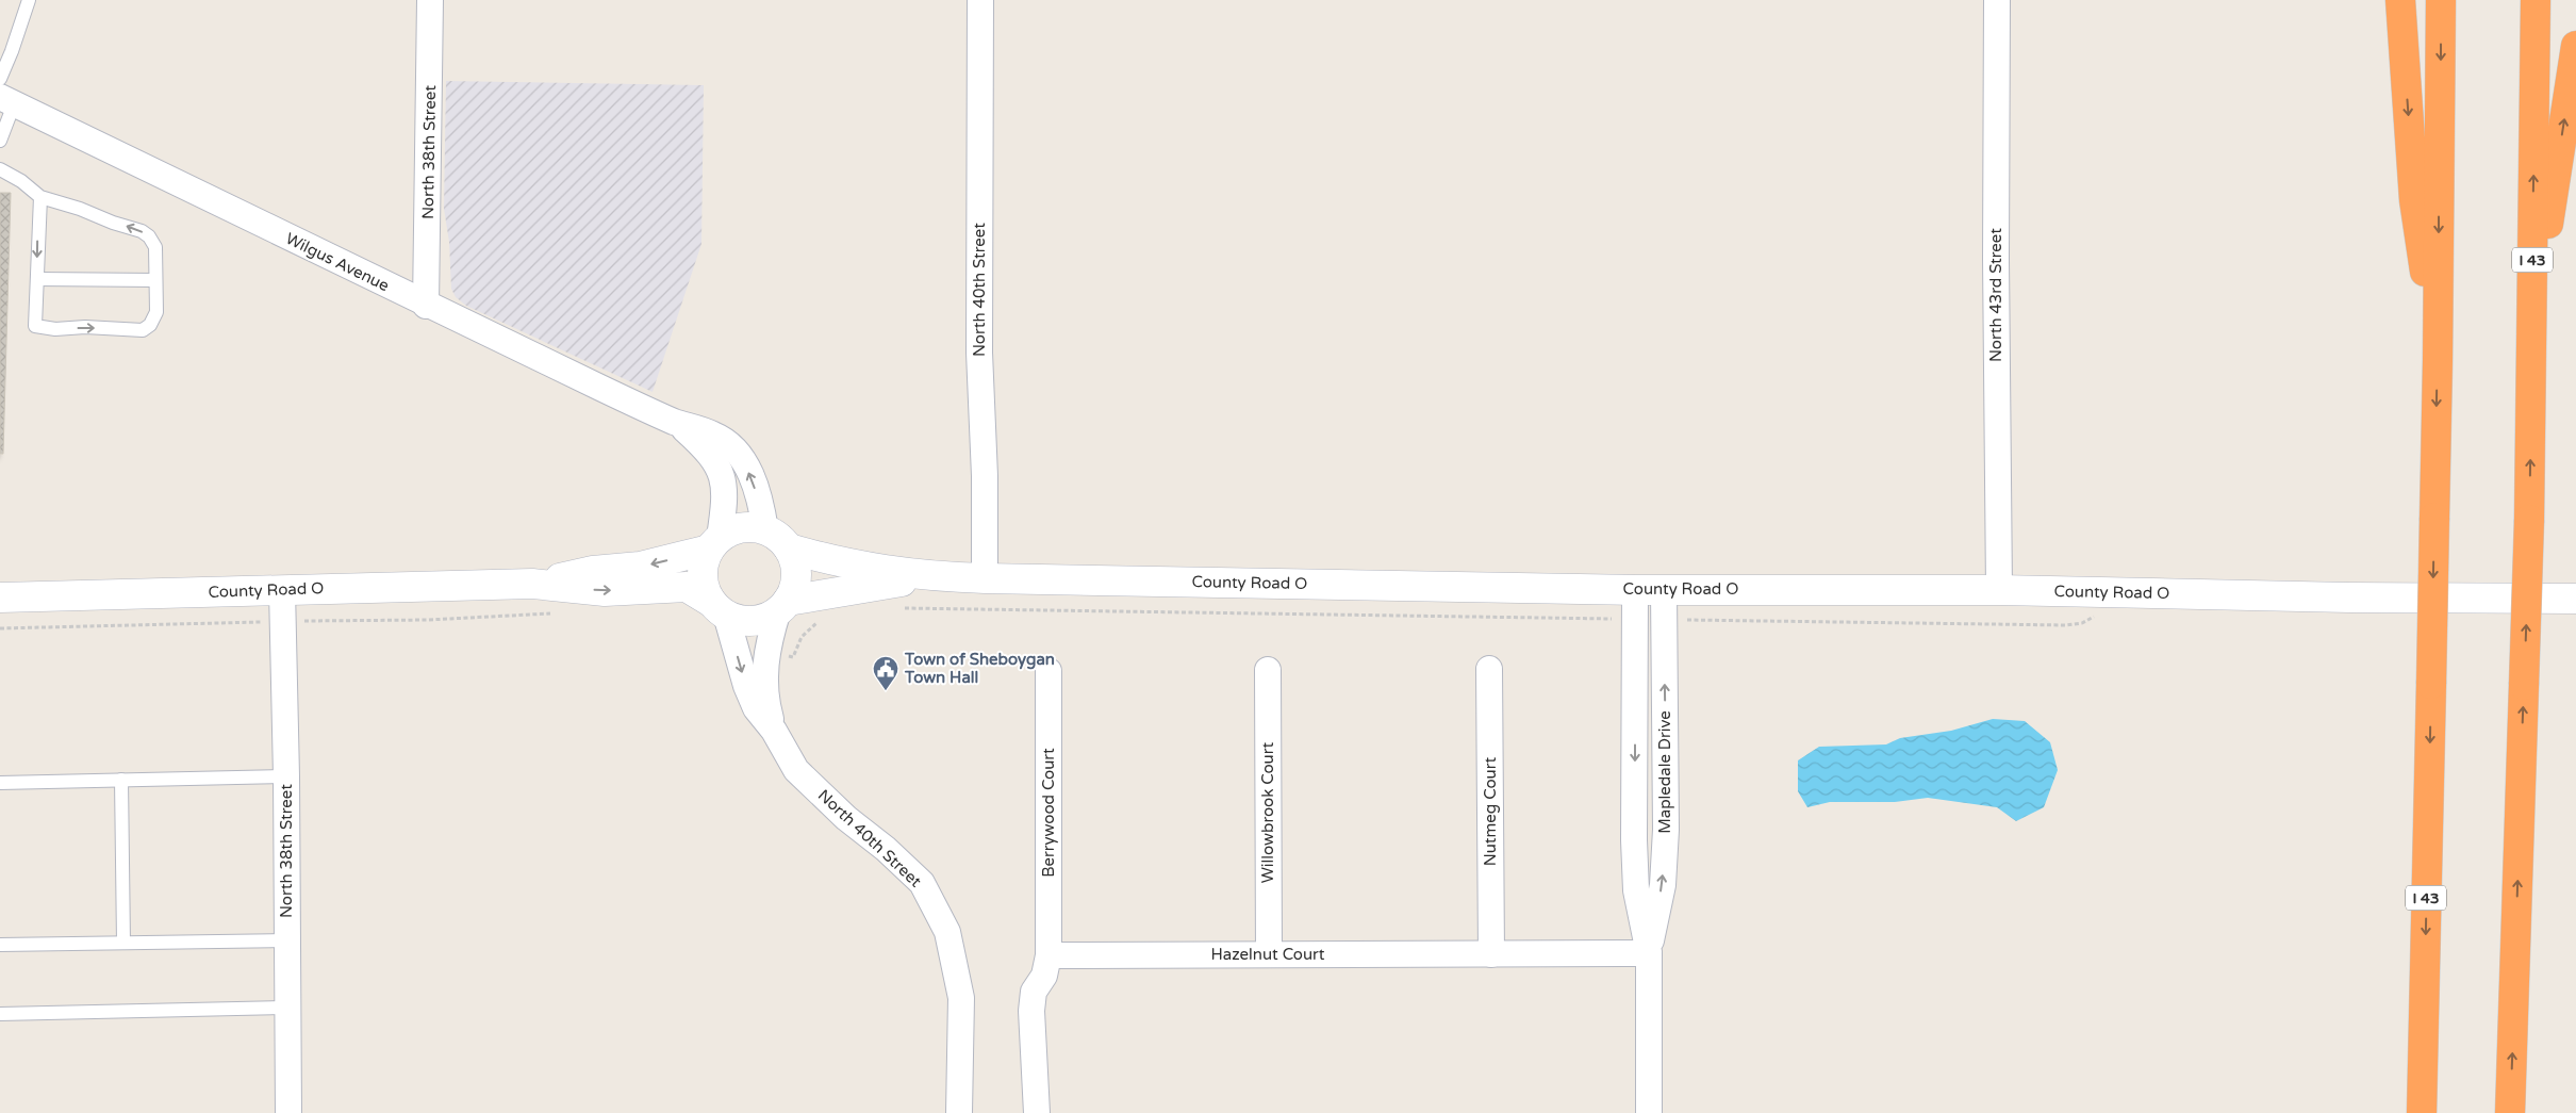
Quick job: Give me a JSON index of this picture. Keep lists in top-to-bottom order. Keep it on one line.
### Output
{"streets":{"highway":["I 43"],"street":["North 38th Street","Wilgus Avenue","North 40th Street","North 43rd Street","County Road O","Mapledale Drive","Nutmeg Court","Berrywood Court","Willowbrook Court","Hazelnut Court"]},"crossings":[["North 38th Street","Wilgus Avenue"],["North 38th Street","County Road O"],["Wilgus Avenue","North 40th Street"],["Wilgus Avenue","County Road O"],["North 40th Street","County Road O"],["North 43rd Street","County Road O"],["County Road O","Mapledale Drive"],["Mapledale Drive","Hazelnut Court"],["Nutmeg Court","Hazelnut Court"],["Berrywood Court","Hazelnut Court"],["Willowbrook Court","Hazelnut Court"]],"places":{"public building":["Town of Sheboygan Town Hall"]}}
